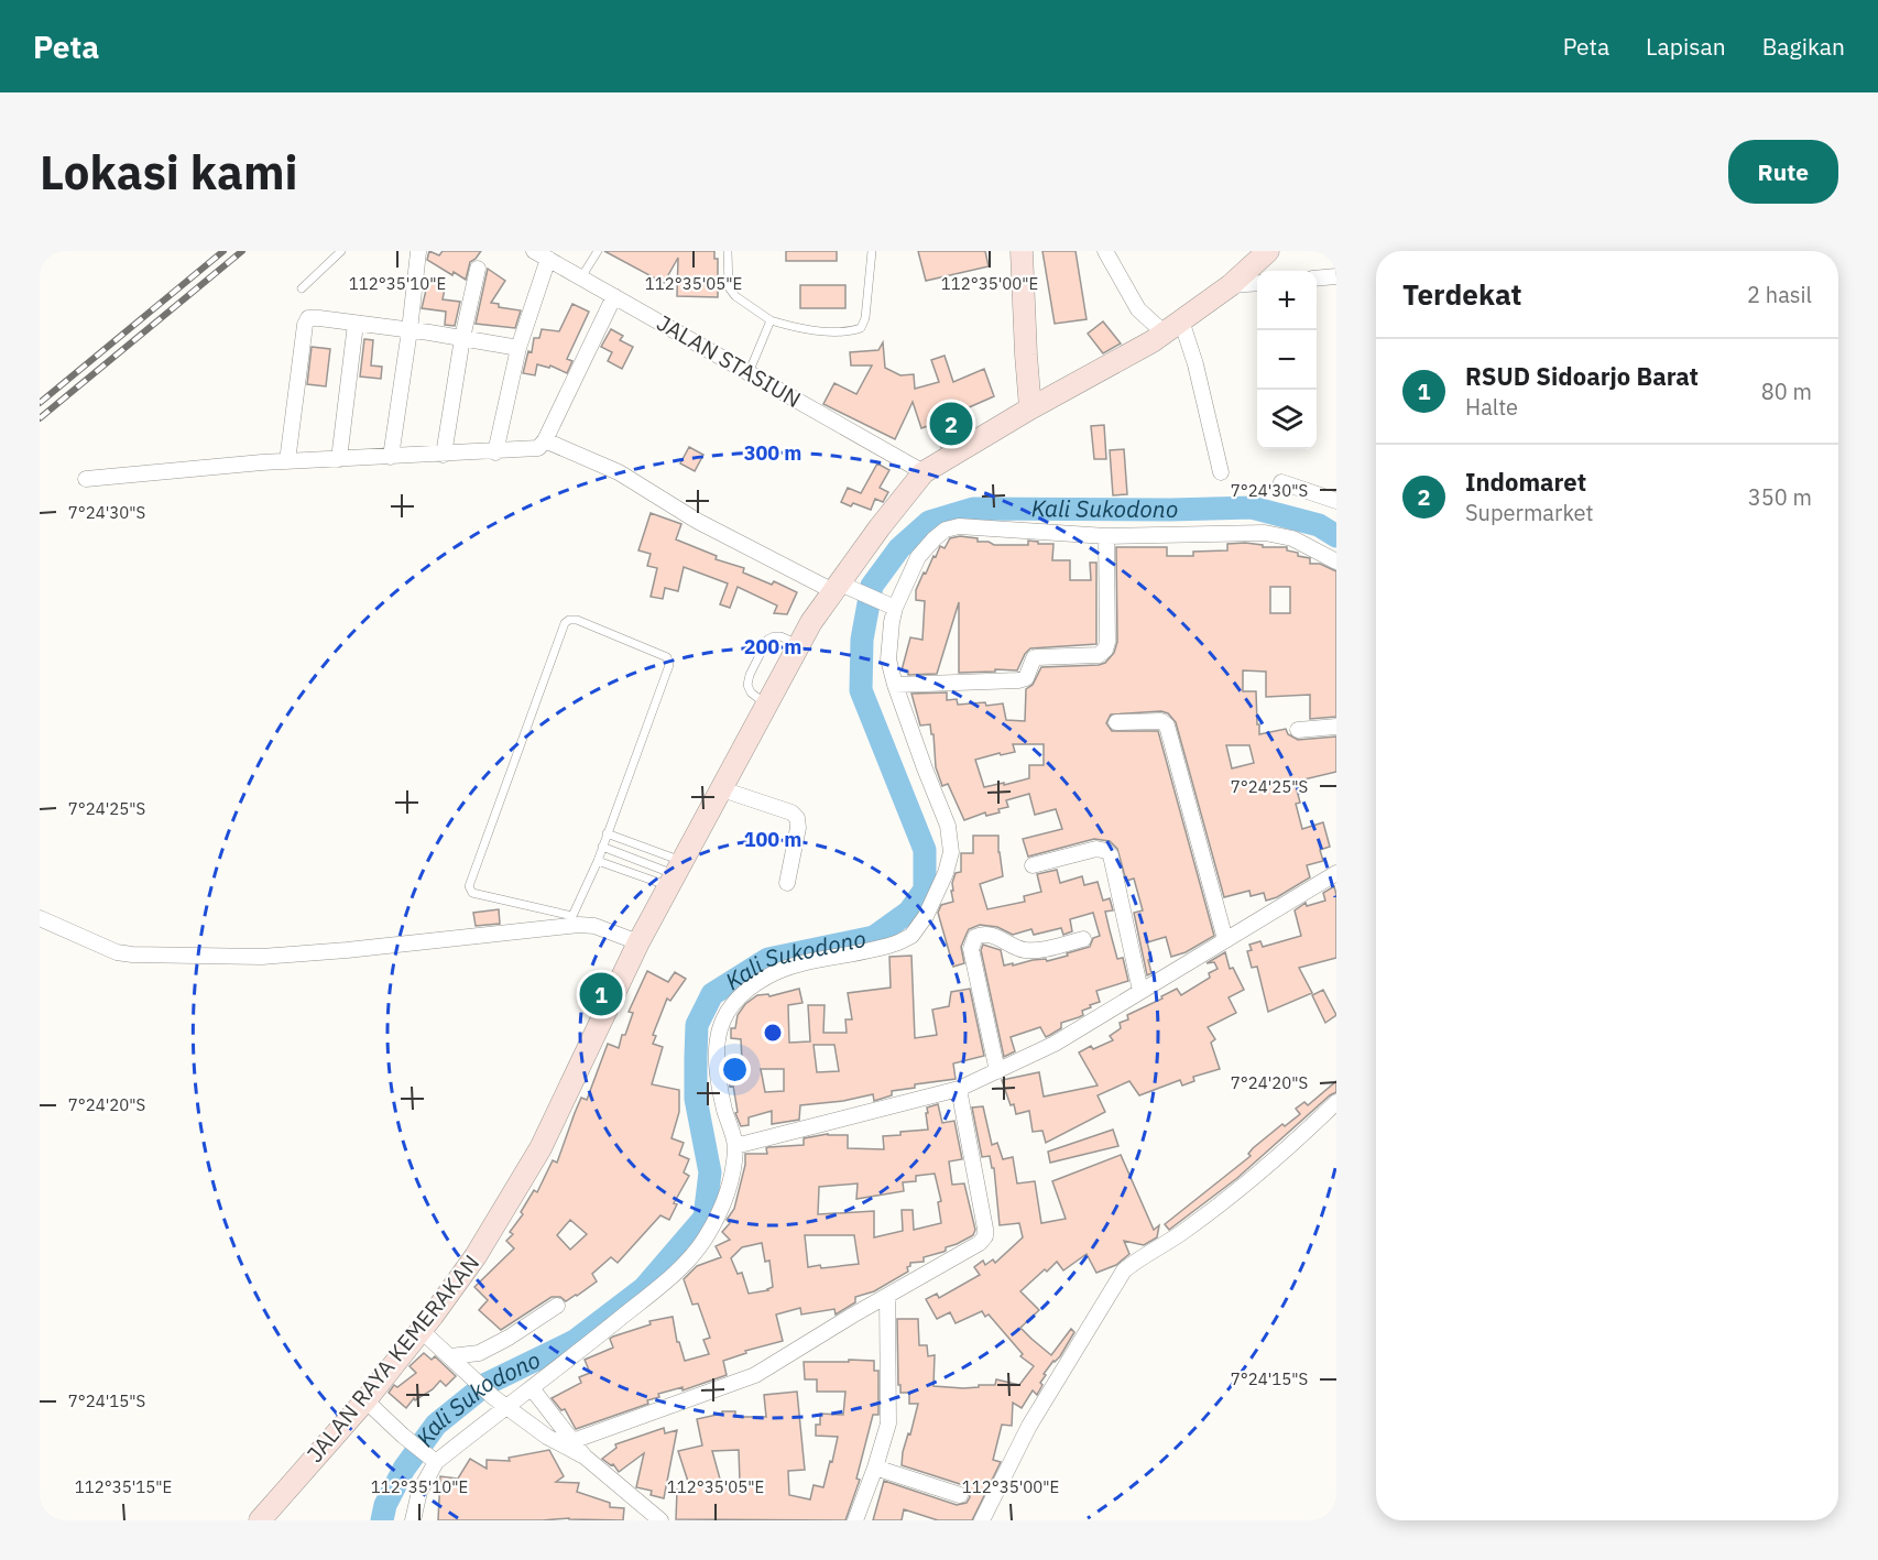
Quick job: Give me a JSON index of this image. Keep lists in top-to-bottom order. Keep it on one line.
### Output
{"streets":{"main road":["JALAN RAYA KEMERAKAN"],"street":["JALAN STASIUN"]},"crossings":[["JALAN STASIUN","JALAN RAYA KEMERAKAN"]],"water":["Kali Sukodono"],"page":{"header":"Peta","nav":["Peta","Lapisan","Bagikan"],"buttons":"Rute","title":"Lokasi kami","heading":["Terdekat","2 hasil"],"map_buttons":["+","−"],"list":[{"mark":"1","name":"RSUD Sidoarjo Barat","note":"Halte","value":"80 m"},{"mark":"2","name":"Indomaret","note":"Supermarket","value":"350 m"}],"pins":["2","1"]},"coordinates":["112°35'10\"E","112°35'05\"E","112°35'00\"E","7°24'30\"S","7°24'25\"S","7°24'20\"S","7°24'15\"S","112°35'15\"E"],"rings":["300 m","200 m","100 m"]}
